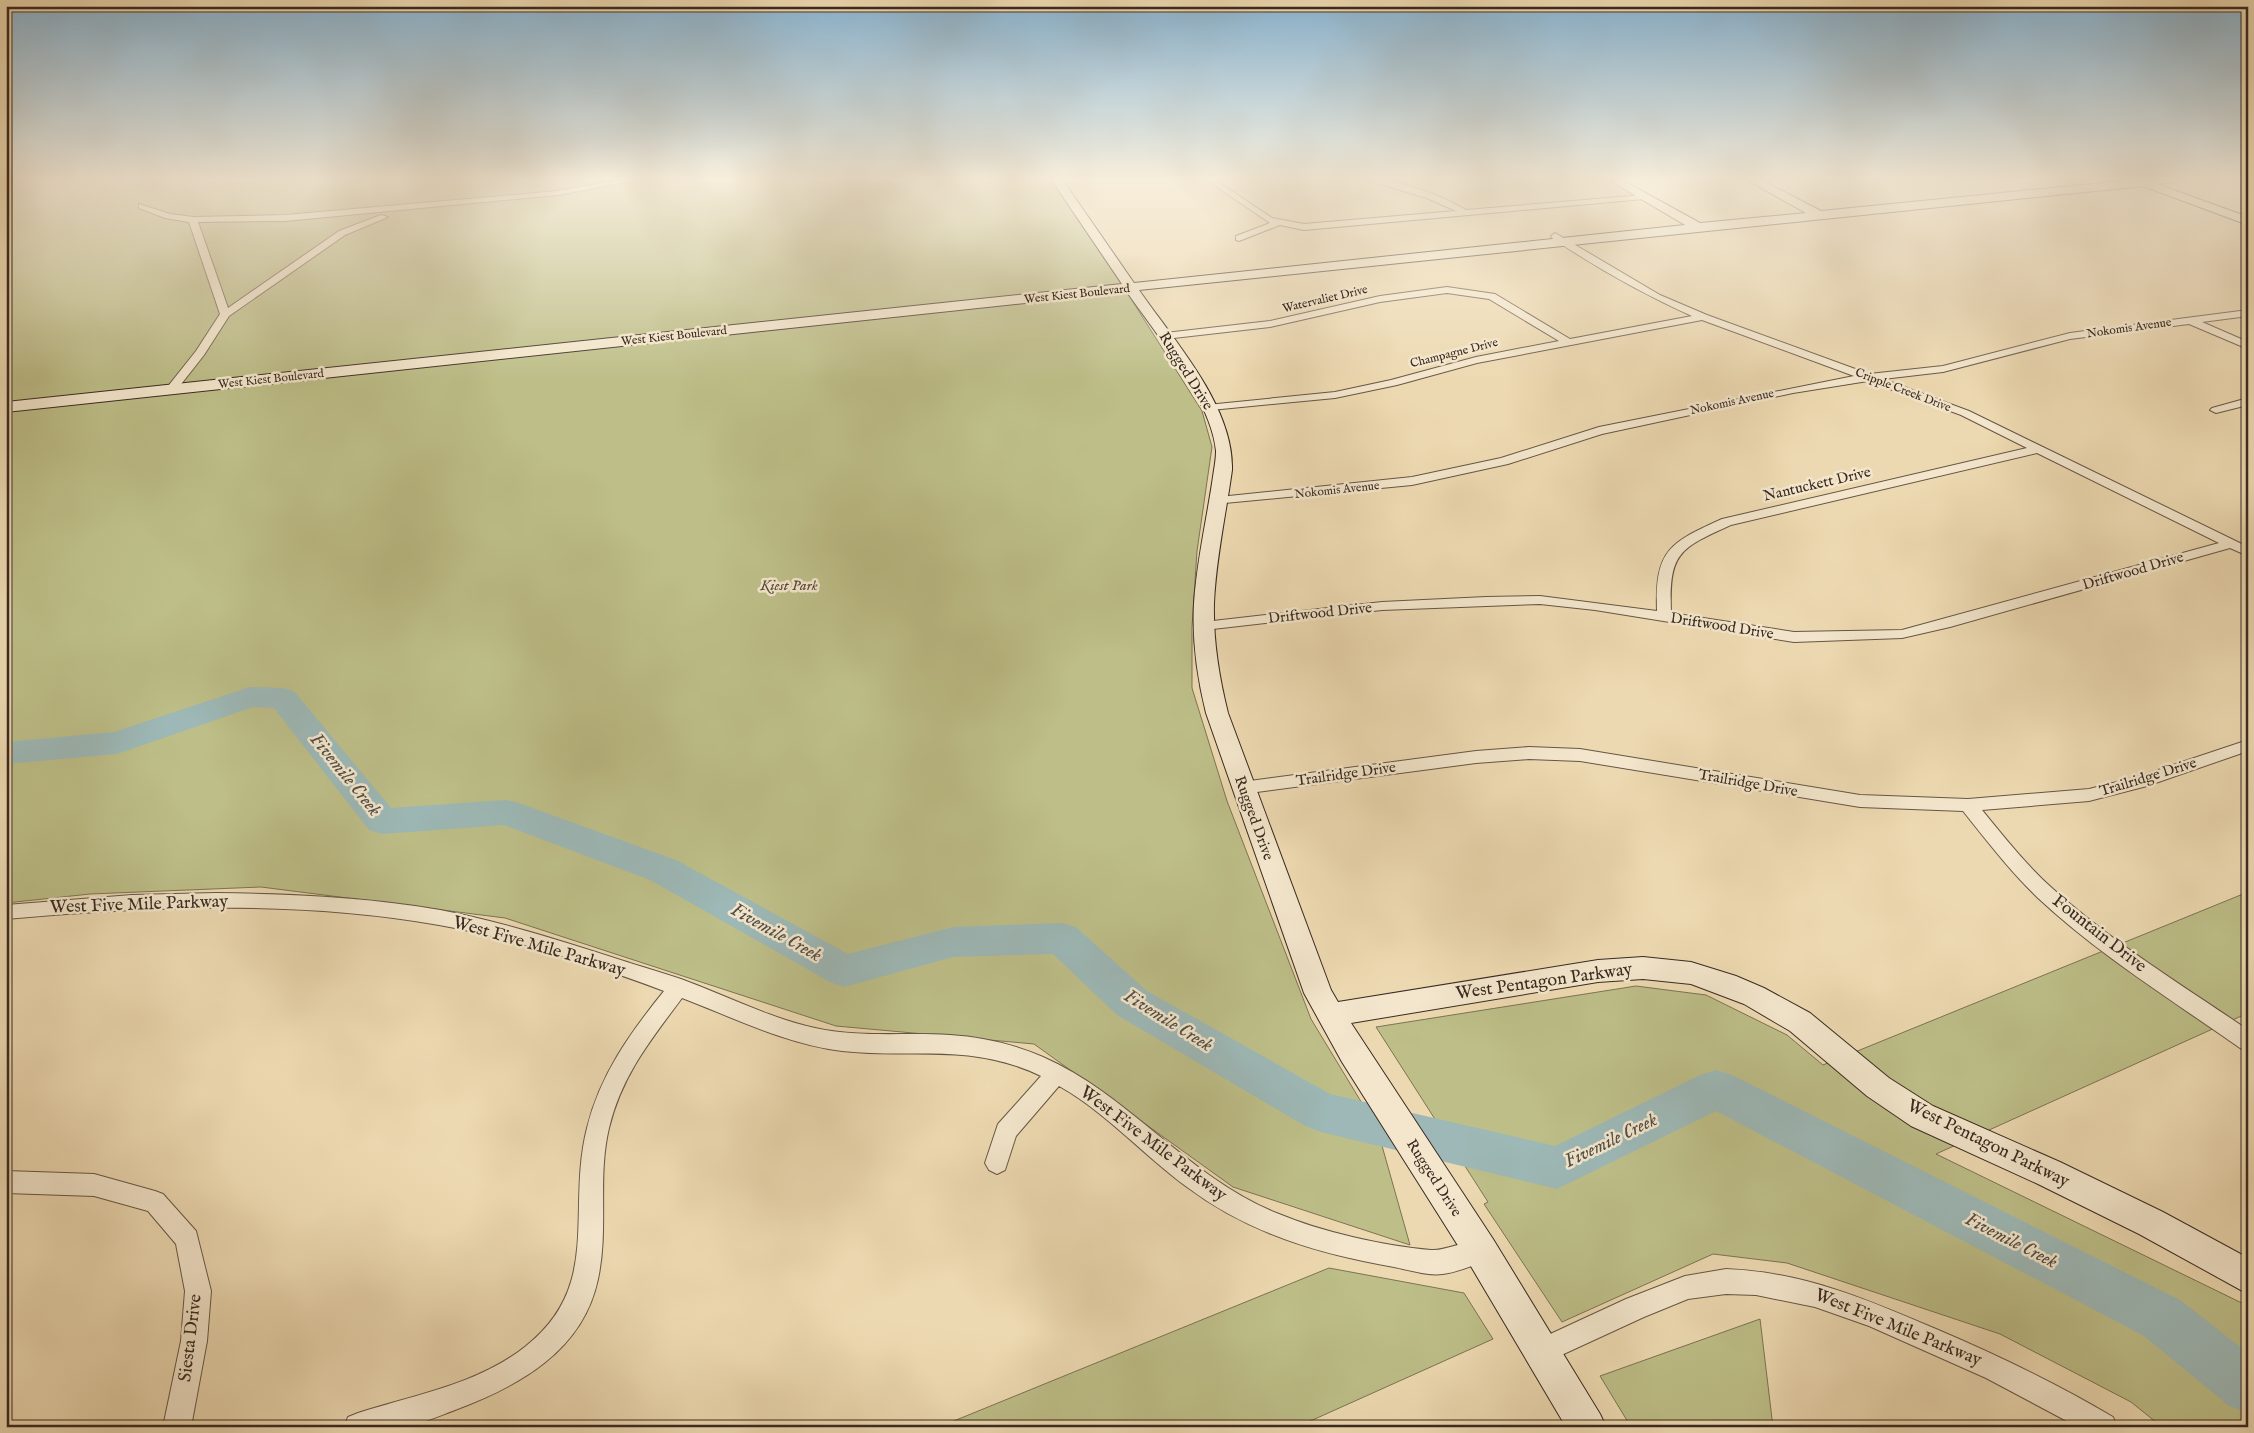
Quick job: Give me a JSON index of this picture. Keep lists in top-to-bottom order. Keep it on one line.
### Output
{"streets":{"main road":["West Kiest Boulevard","Rugged Drive","West Pentagon Parkway"],"street":["Watervaliet Drive","Nokomis Avenue","Champagne Drive","Cripple Creek Drive","Nantuckett Drive","Driftwood Drive","Trailridge Drive","West Five Mile Parkway","Fountain Drive","Siesta Drive"]},"crossings":[["West Kiest Boulevard","Rugged Drive"],["Watervaliet Drive","Champagne Drive"],["Watervaliet Drive","Rugged Drive"],["Nokomis Avenue","Rugged Drive"],["Nokomis Avenue","Cripple Creek Drive"],["Champagne Drive","Rugged Drive"],["Champagne Drive","Cripple Creek Drive"],["Rugged Drive","Driftwood Drive"],["Rugged Drive","Trailridge Drive"],["Rugged Drive","West Five Mile Parkway"],["Rugged Drive","West Pentagon Parkway"],["Cripple Creek Drive","Nantuckett Drive"],["Cripple Creek Drive","Driftwood Drive"],["Nantuckett Drive","Driftwood Drive"],["Trailridge Drive","Fountain Drive"]],"water":["Fivemile Creek"],"parks":["Kiest Park"]}
